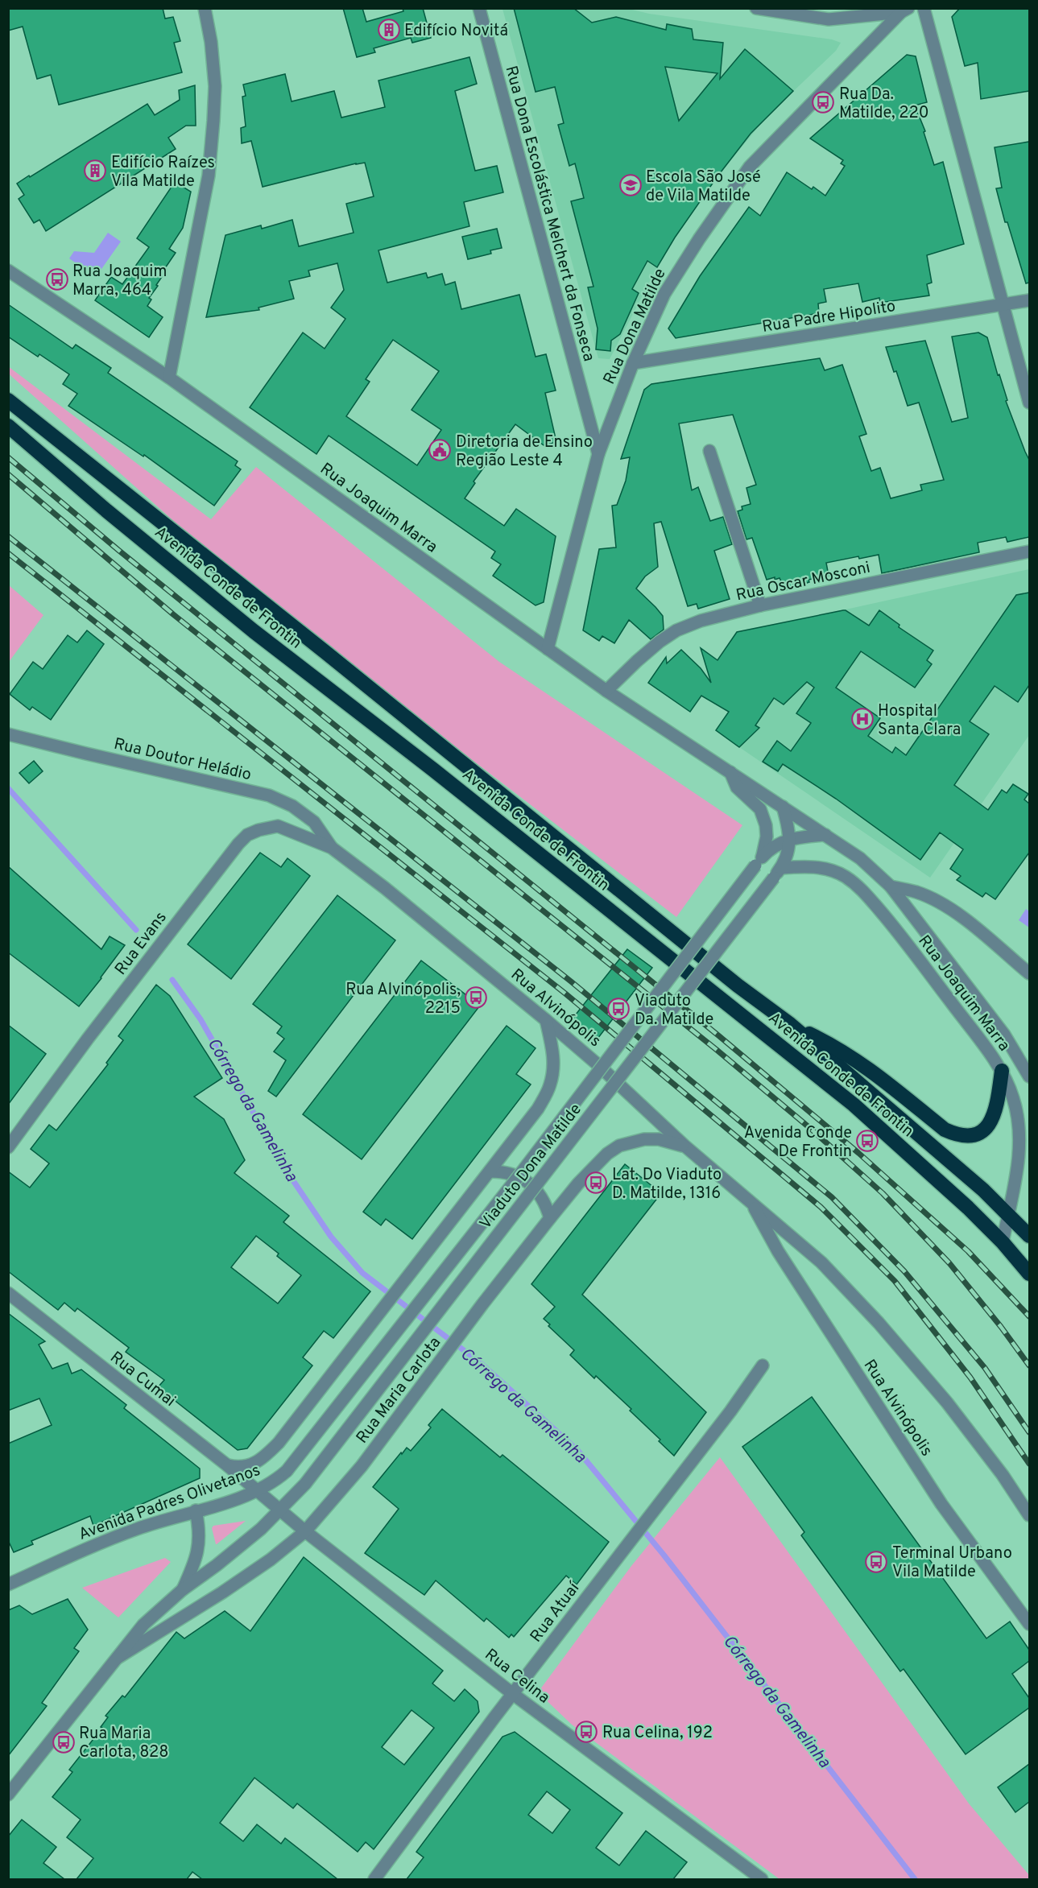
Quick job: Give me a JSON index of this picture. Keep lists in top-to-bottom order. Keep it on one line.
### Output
{"streets":{"highway":["Avenida Conde de Frontin"],"street":["Rua Dona Escolástica Melchert da Fonseca","Rua Padre Hipolito","Rua Dona Matilde","Rua Joaquim Marra","Rua Oscar Mosconi","Rua Doutor Heládio","Rua Evans","Rua Alvinópolis","Viaduto Dona Matilde","Rua Cumai","Rua Maria Carlota","Avenida Padres Olivetanos","Rua Atuaí","Rua Celina"]},"crossings":[["Rua Dona Escolástica Melchert da Fonseca","Rua Dona Matilde"],["Rua Padre Hipolito","Rua Dona Matilde"],["Rua Dona Matilde","Rua Joaquim Marra"],["Rua Joaquim Marra","Rua Oscar Mosconi"],["Rua Joaquim Marra","Avenida Conde de Frontin"],["Rua Joaquim Marra","Viaduto Dona Matilde"],["Rua Doutor Heládio","Rua Evans"],["Rua Doutor Heládio","Rua Alvinópolis"],["Rua Evans","Rua Alvinópolis"],["Rua Alvinópolis","Rua Maria Carlota"],["Viaduto Dona Matilde","Rua Maria Carlota"],["Viaduto Dona Matilde","Avenida Padres Olivetanos"],["Rua Cumai","Avenida Padres Olivetanos"],["Rua Cumai","Rua Celina"],["Rua Maria Carlota","Rua Celina"],["Avenida Padres Olivetanos","Rua Celina"],["Rua Atuaí","Rua Celina"]],"water":["Córrego da Gamelinha"],"places":{"building":["Edifício Novitá","Edifício Raízes Vila Matilde"],"bus stop":["Rua Da. Matilde, 220","Rua Joaquim Marra, 464","Rua Alvinópolis, 2215","Viaduto Da. Matilde","Avenida Conde De Frontin","Lat. Do Viaduto D. Matilde, 1316","Terminal Urbano Vila Matilde","Rua Celina, 192","Rua Maria Carlota, 828"],"school or university":["Escola São José de Vila Matilde"],"public building":["Diretoria de Ensino Região Leste 4"],"hospital":["Hospital Santa Clara"]}}
